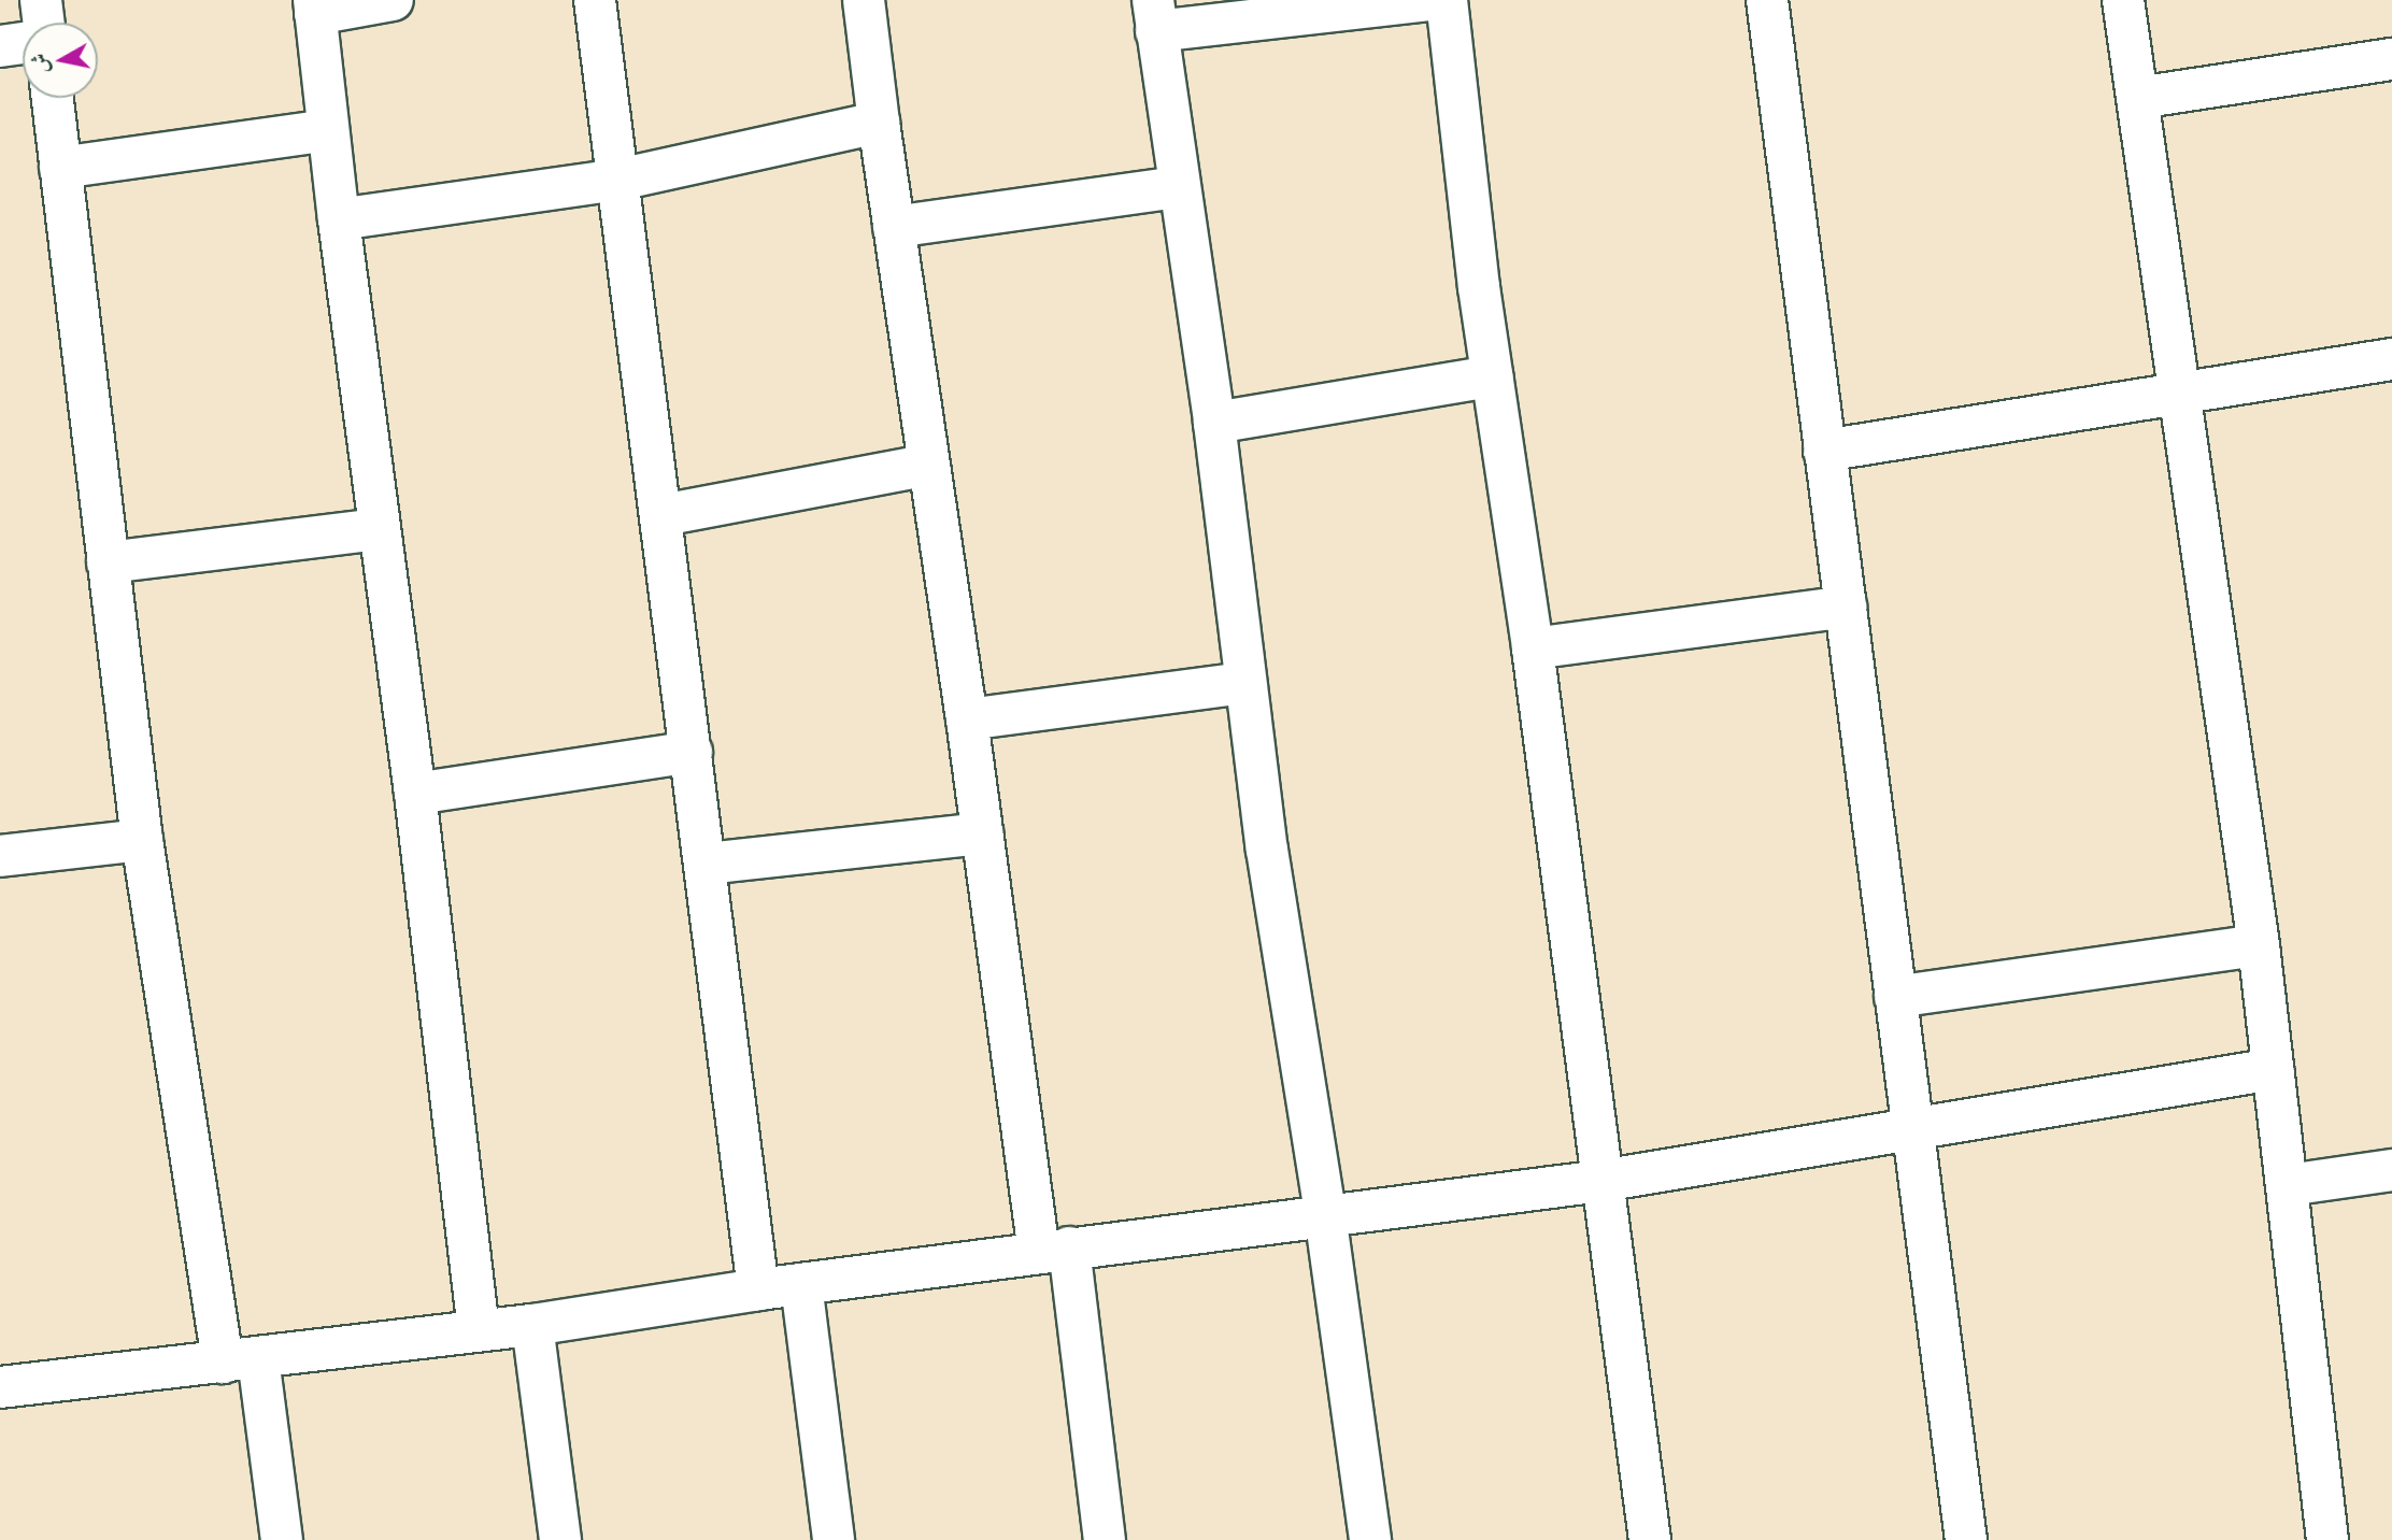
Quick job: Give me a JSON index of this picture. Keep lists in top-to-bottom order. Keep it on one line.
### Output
{"north":"left"}
